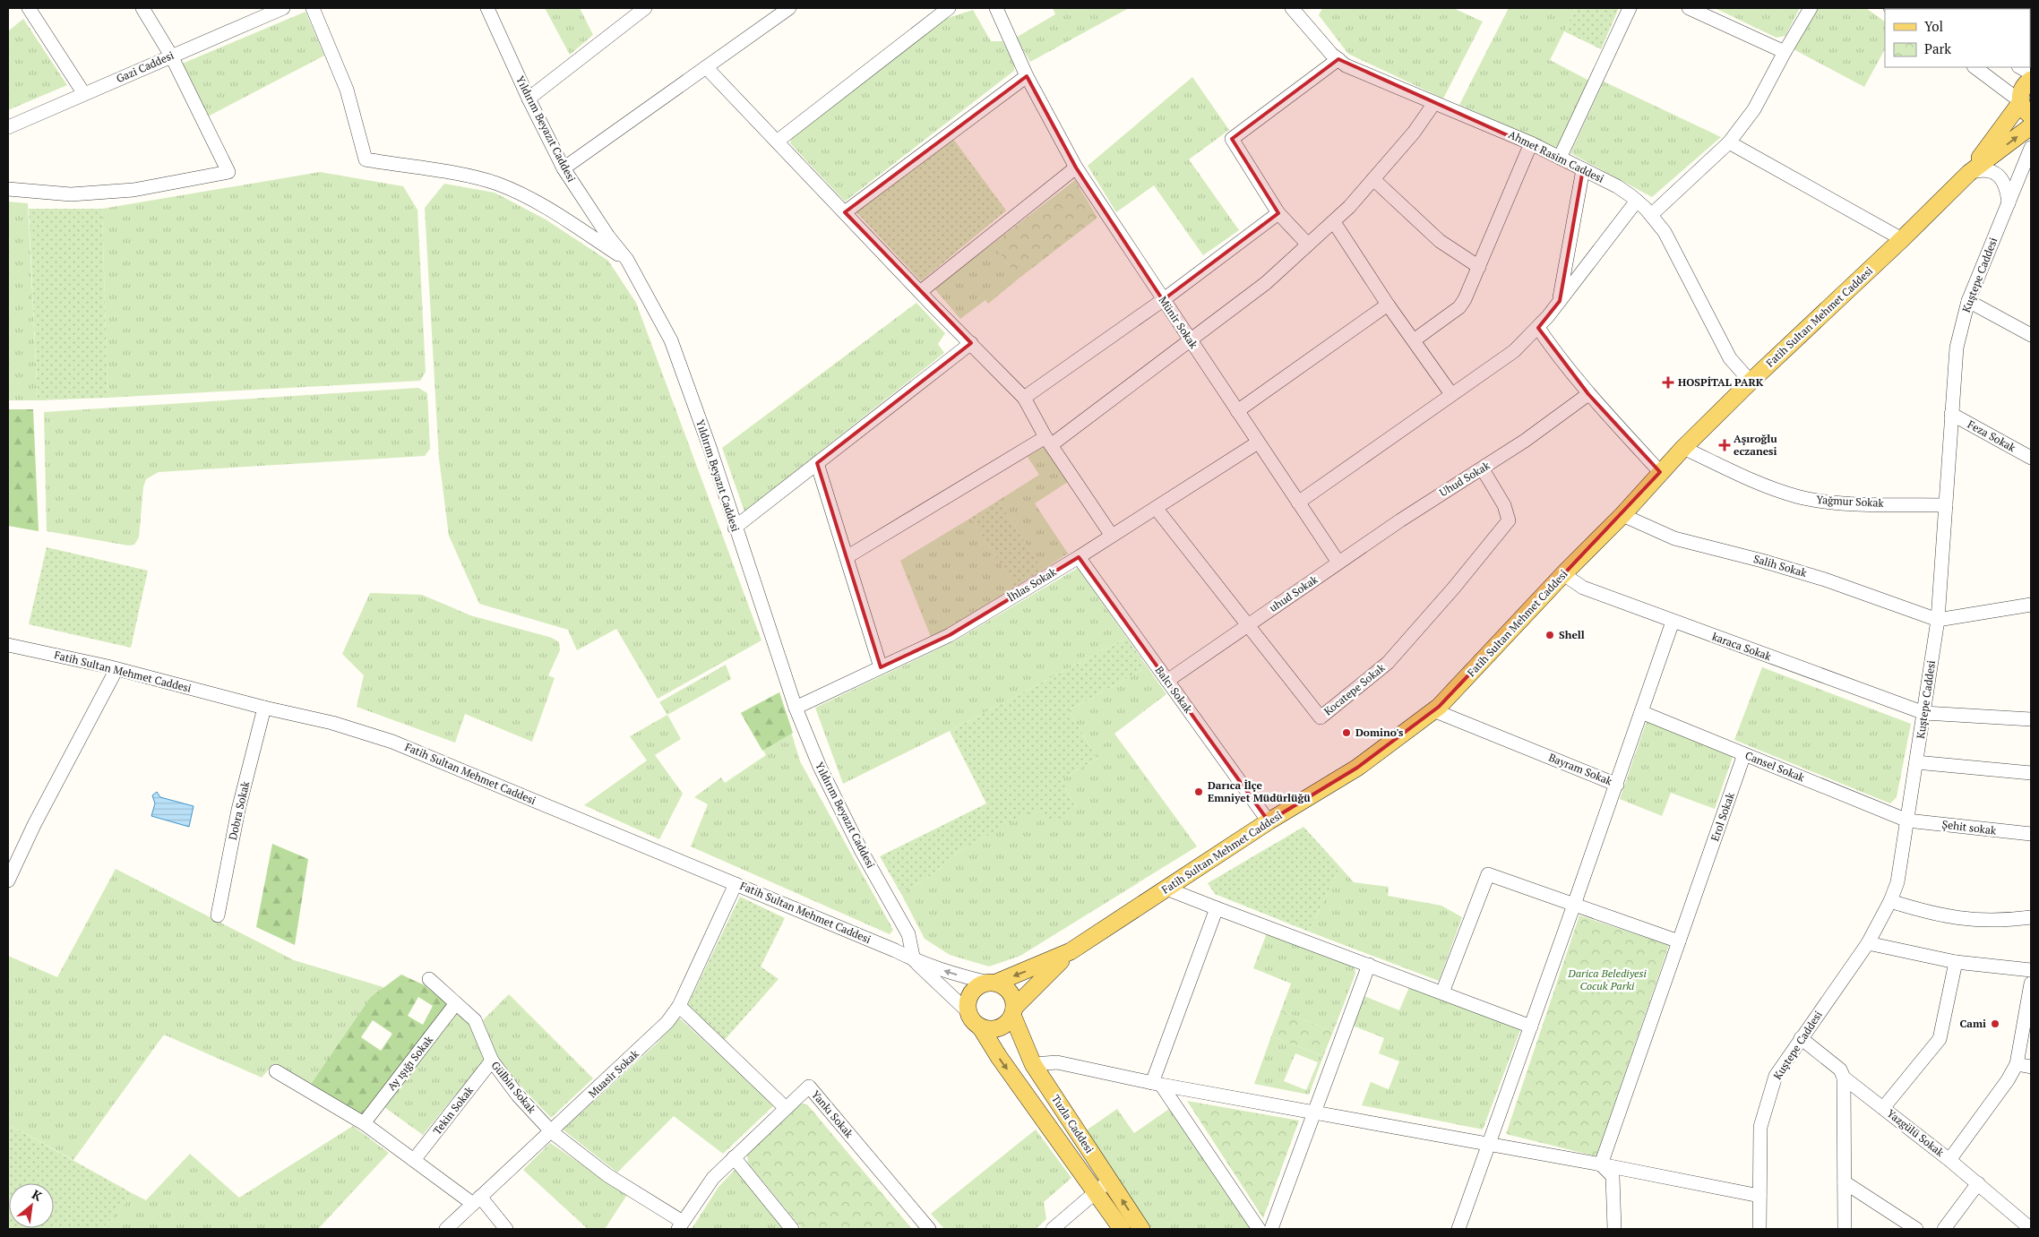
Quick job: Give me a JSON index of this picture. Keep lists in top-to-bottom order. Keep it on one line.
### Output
{"streets":{"main road":["Fatih Sultan Mehmet Caddesi","Tuzla Caddesi"],"street":["Gazi Caddesi","Yıldırım Beyazıt Caddesi","Ahmet Rasim Caddesi","Kuştepe Caddesi","Münir Sokak","Feza Sokak","Uhud Sokak","Yağmur Sokak","Salih Sokak","İhlas Sokak","uhud Sokak","karaca Sokak","Balcı Sokak","Kocatepe Sokak","Cansel Sokak","Bayram Sokak","Dobra Sokak","Erol Sokak","Şehit sokak","Ay ışığı Sokak","Muasir Sokak","Gülbin Sokak","Tekin Sokak","Yankı Sokak","Yazgülü Sokak"]},"crossings":[["Yıldırım Beyazıt Caddesi","Fatih Sultan Mehmet Caddesi"],["Yıldırım Beyazıt Caddesi","İhlas Sokak"],["Ahmet Rasim Caddesi","Fatih Sultan Mehmet Caddesi"],["Kuştepe Caddesi","Feza Sokak"],["Kuştepe Caddesi","Yağmur Sokak"],["Kuştepe Caddesi","Salih Sokak"],["Kuştepe Caddesi","karaca Sokak"],["Kuştepe Caddesi","Cansel Sokak"],["Kuştepe Caddesi","Şehit sokak"],["Kuştepe Caddesi","Yazgülü Sokak"],["Fatih Sultan Mehmet Caddesi","Yağmur Sokak"],["Fatih Sultan Mehmet Caddesi","Salih Sokak"],["Fatih Sultan Mehmet Caddesi","karaca Sokak"],["Fatih Sultan Mehmet Caddesi","Balcı Sokak"],["Fatih Sultan Mehmet Caddesi","Bayram Sokak"],["Fatih Sultan Mehmet Caddesi","Dobra Sokak"],["Fatih Sultan Mehmet Caddesi","Muasir Sokak"],["Fatih Sultan Mehmet Caddesi","Tuzla Caddesi"],["Münir Sokak","Uhud Sokak"],["Münir Sokak","İhlas Sokak"],["Münir Sokak","uhud Sokak"],["Uhud Sokak","uhud Sokak"],["Uhud Sokak","Kocatepe Sokak"],["İhlas Sokak","Balcı Sokak"],["İhlas Sokak","Kocatepe Sokak"],["uhud Sokak","Kocatepe Sokak"],["karaca Sokak","Bayram Sokak"],["Cansel Sokak","Bayram Sokak"],["Cansel Sokak","Erol Sokak"],["Cansel Sokak","Şehit sokak"],["Ay ışığı Sokak","Gülbin Sokak"],["Muasir Sokak","Gülbin Sokak"],["Gülbin Sokak","Tekin Sokak"],["Gülbin Sokak","Yankı Sokak"]],"parks":["Darica Belediyesi Cocuk Parki"],"places":{"health":["HOSPİTAL PARK","Aşıroğlu eczanesi"],"other":["Shell","Domino's","Darıca İlçe Emniyet Müdürlüğü","Cami"]},"legend":["Yol","Park"],"north":"top right"}
